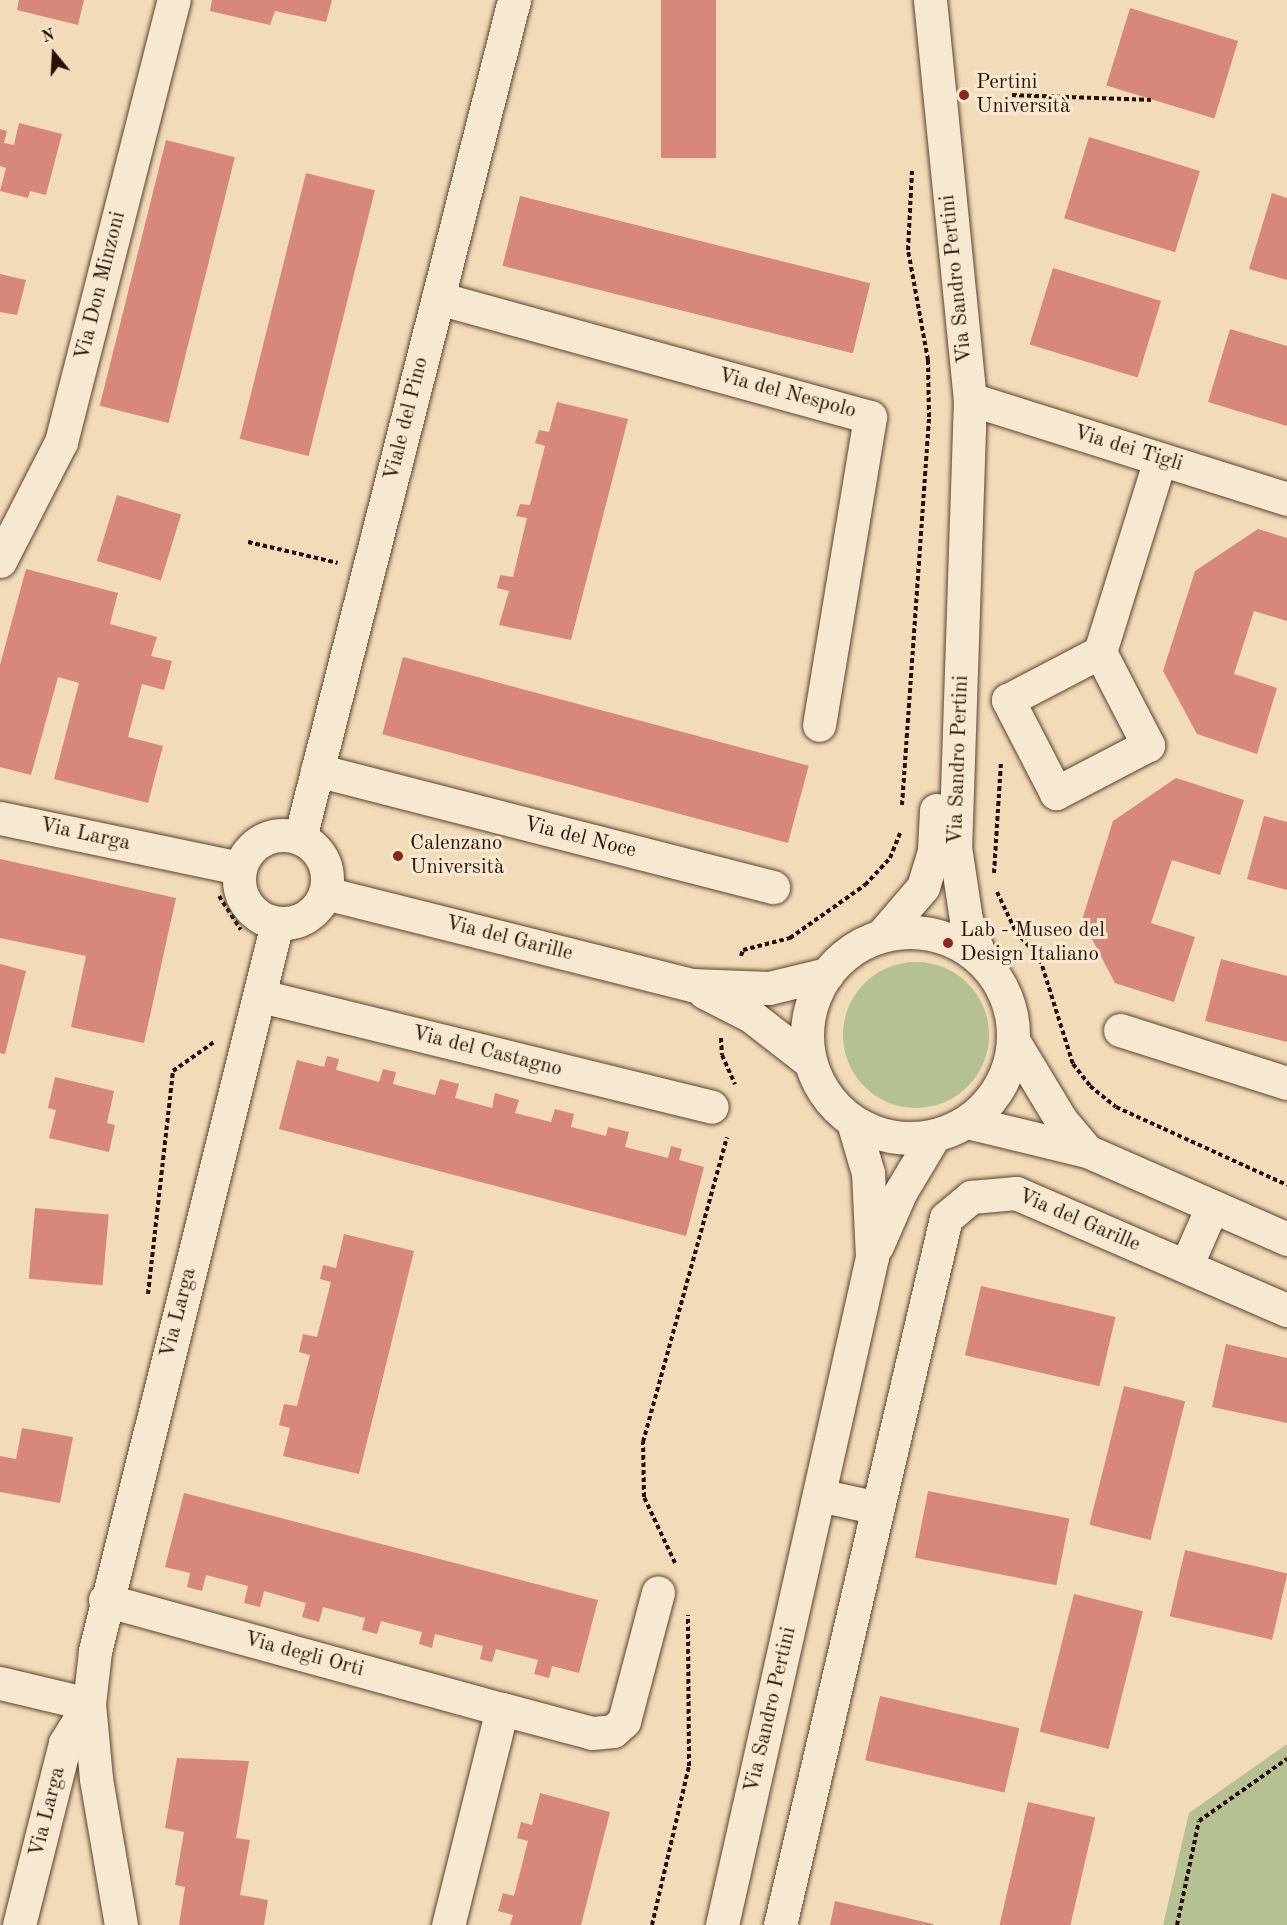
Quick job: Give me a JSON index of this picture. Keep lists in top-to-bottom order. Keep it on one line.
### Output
{"streets":{"street":["Via Sandro Pertini","Via Don Minzoni","Via del Nespolo","Viale del Pino","Via dei Tigli","Via Larga","Via del Noce","Via del Garille","Via del Castagno","Via degli Orti"]},"crossings":[["Via Sandro Pertini","Via dei Tigli"],["Via Sandro Pertini","Via del Garille"],["Via del Nespolo","Viale del Pino"],["Viale del Pino","Via Larga"],["Viale del Pino","Via del Noce"],["Viale del Pino","Via del Garille"],["Via Larga","Via del Garille"],["Via Larga","Via del Castagno"],["Via Larga","Via degli Orti"]],"places":["Pertini Università","Calenzano Università","Lab - Museo del Design Italiano"],"north":"top"}
